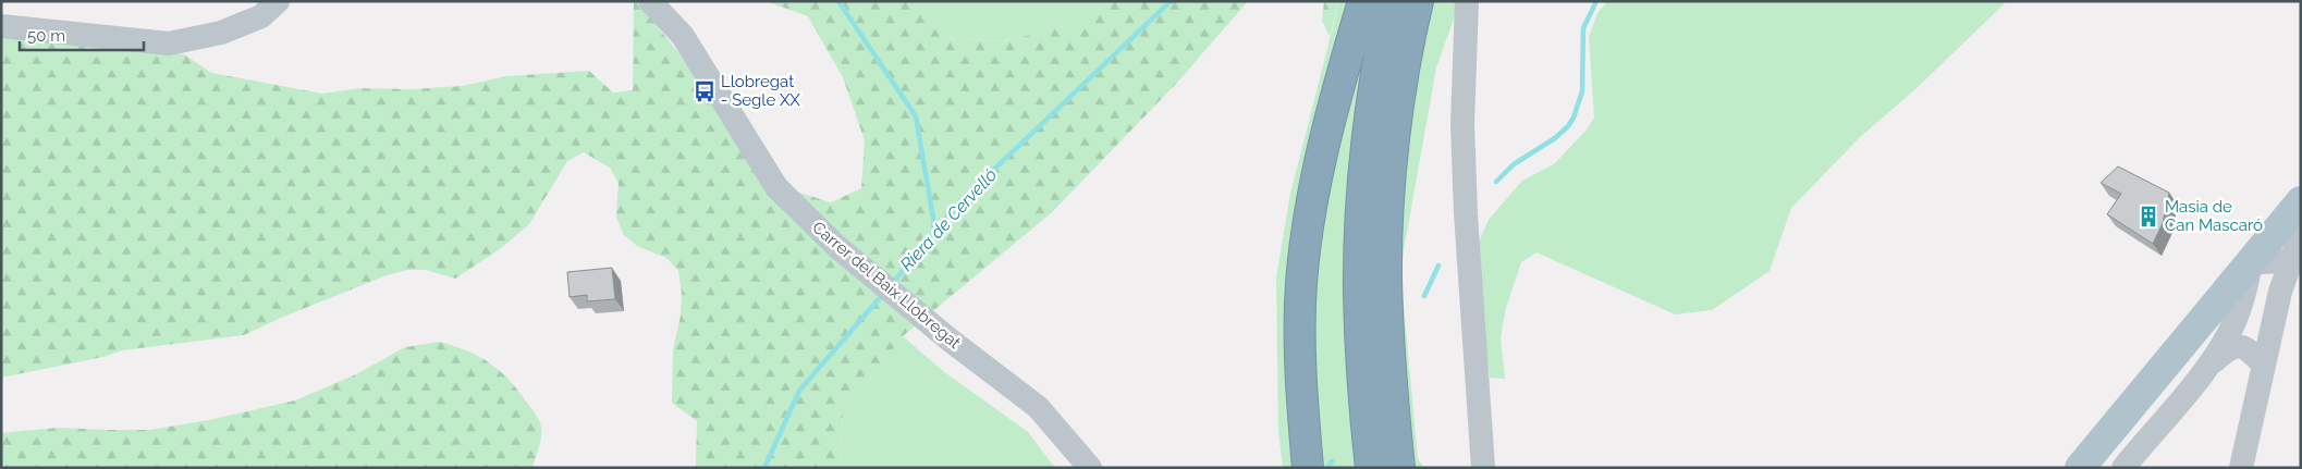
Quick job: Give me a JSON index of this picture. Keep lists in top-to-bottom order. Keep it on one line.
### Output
{"streets":{"street":["Carrer del Baix Llobregat"]},"water":["Riera de Cervelló"],"places":{"bus stop":["Llobregat - Segle XX"],"building":["Masia de Can Mascaró"]},"scale_bar":"50 m"}
